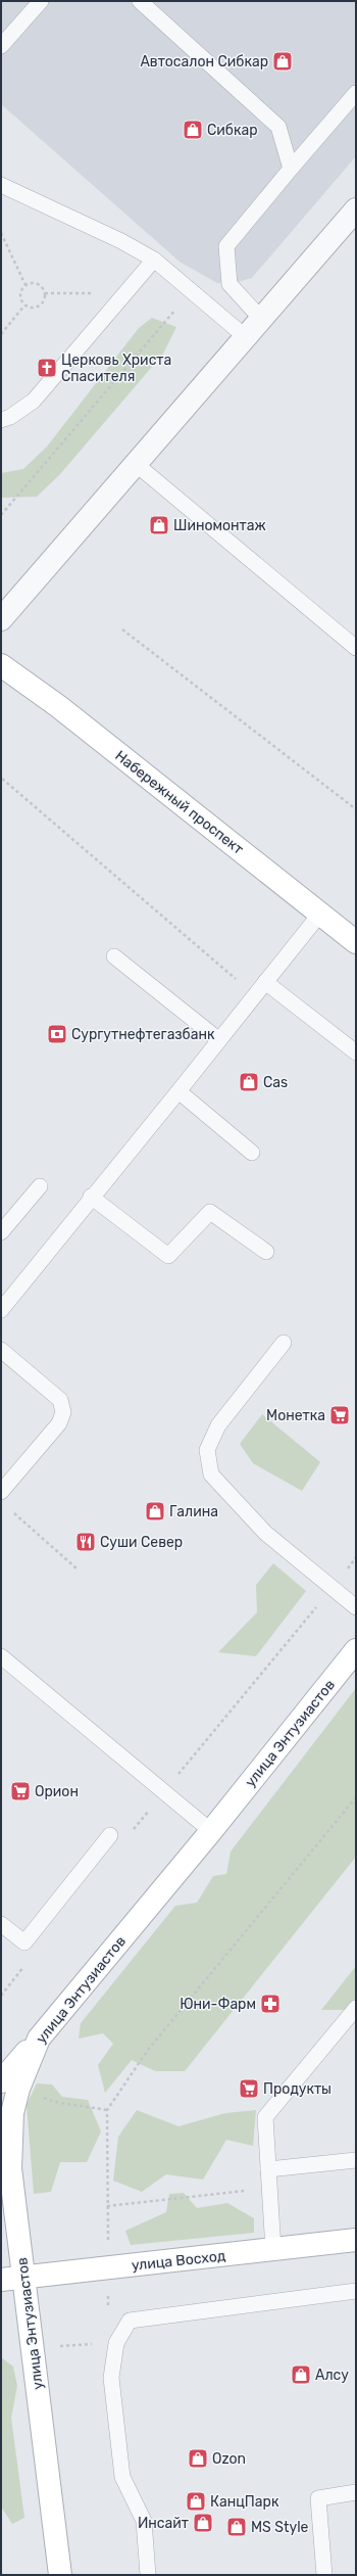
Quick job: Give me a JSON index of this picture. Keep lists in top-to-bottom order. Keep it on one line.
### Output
{"streets":{"main road":["Набережный проспект","улица Энтузиастов","улица Восход"]},"crossings":[["улица Энтузиастов","улица Восход"]],"places":{"shop":["Автосалон Сибкар","Сибкар","Шиномонтаж","Cas","Галина","Алсу","Ozon","КанцПарк","Инсайт","MS Style"],"church":["Церковь Христа Спасителя"],"bank":["Сургутнефтегазбанк"],"supermarket":["Монетка","Орион","Продукты"],"restaurant":["Суши Север"],"pharmacy":["Юни-Фарм"]}}
